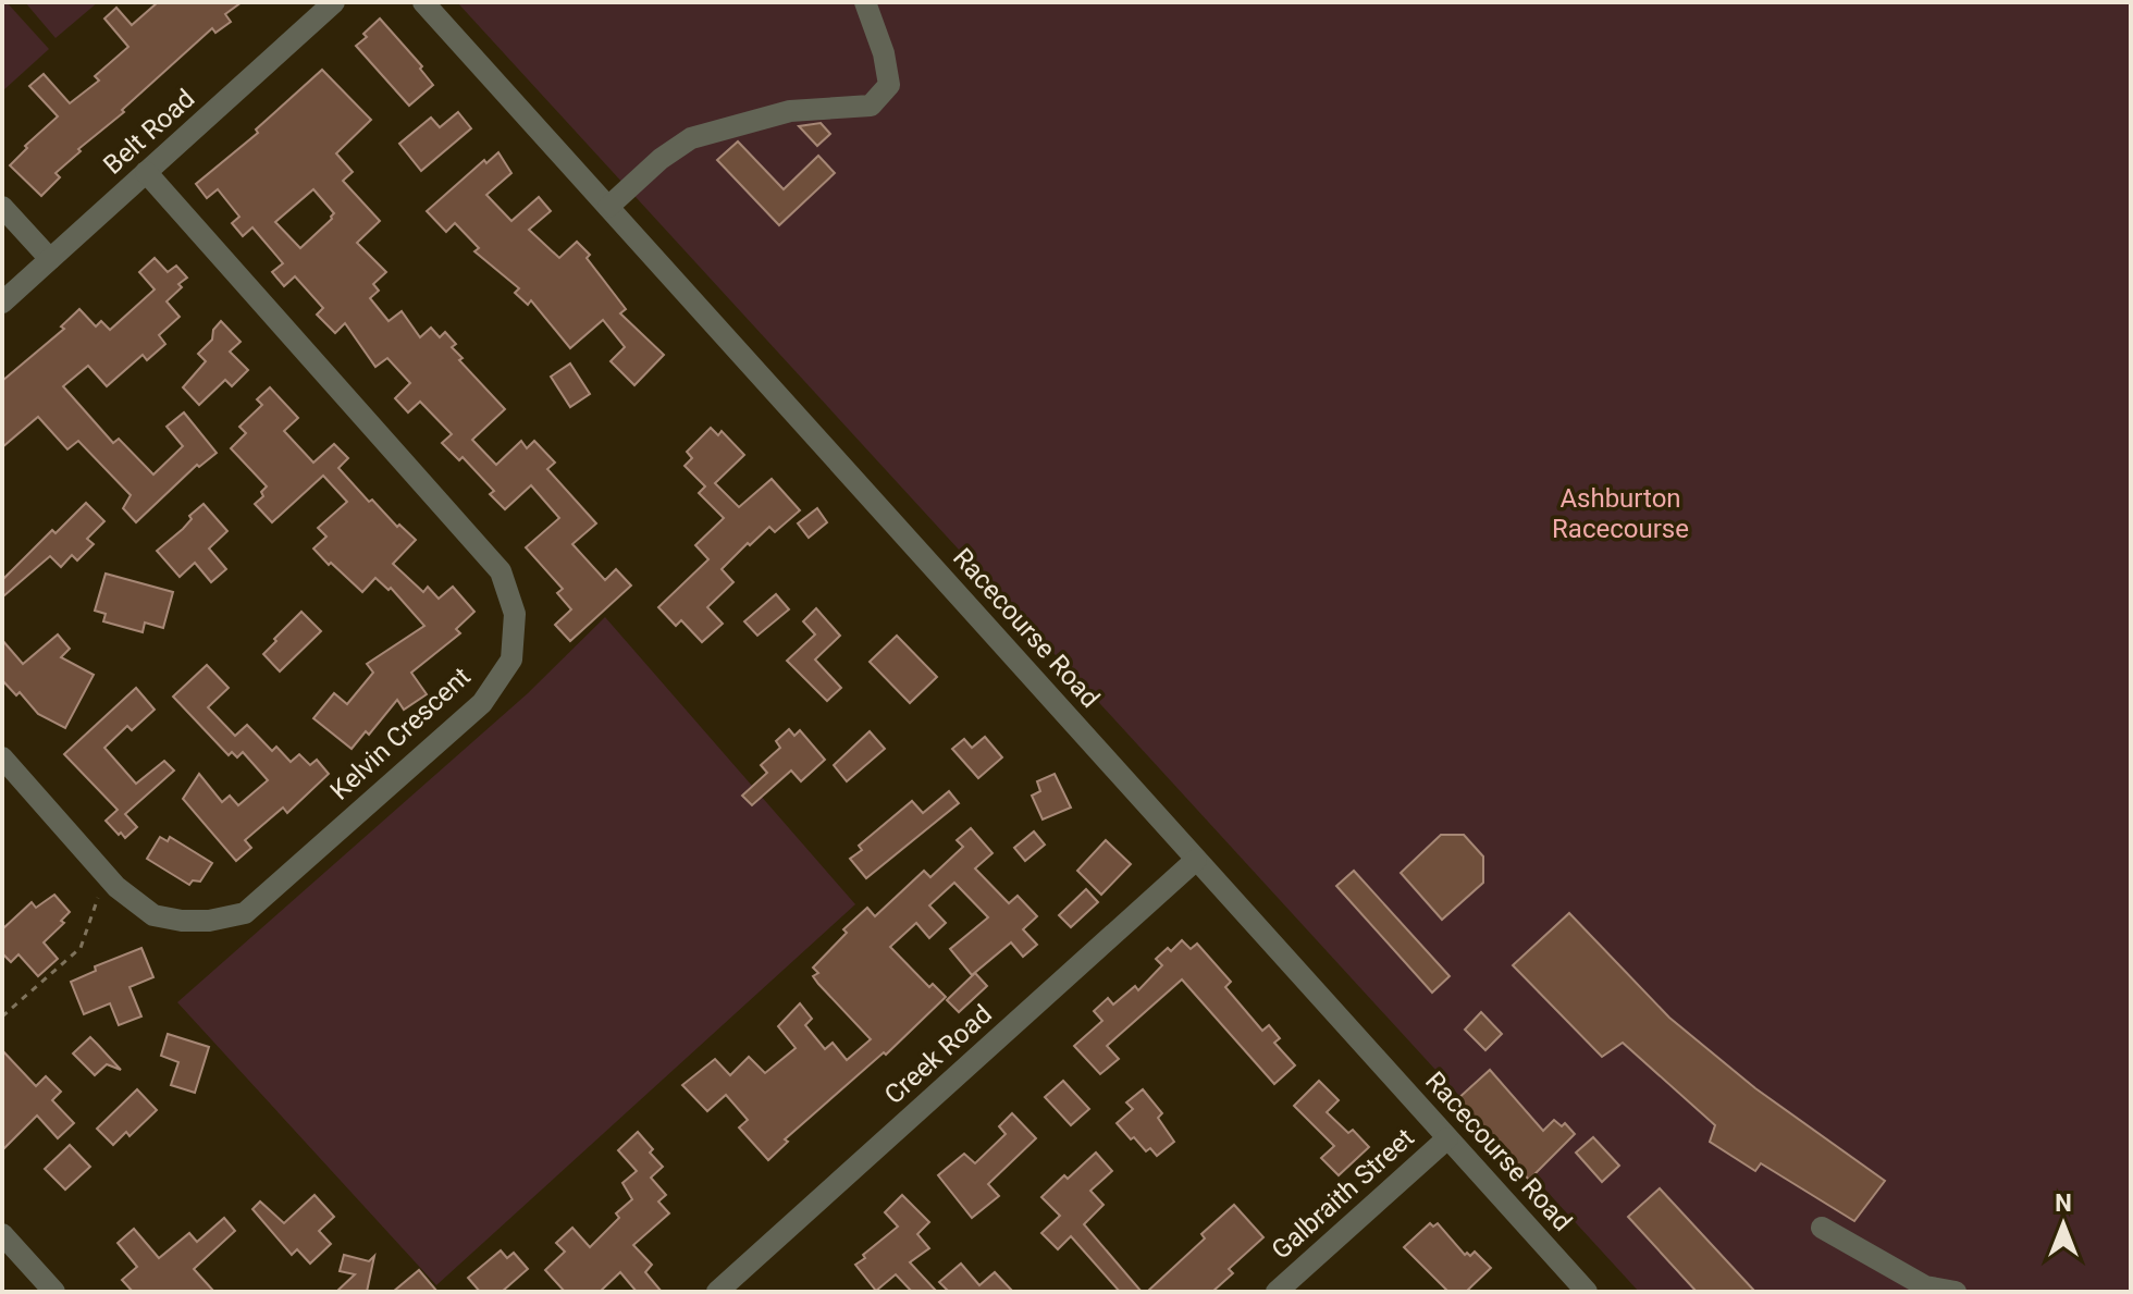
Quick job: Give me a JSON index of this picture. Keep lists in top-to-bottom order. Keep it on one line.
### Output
{"streets":{"street":["Belt Road","Racecourse Road","Kelvin Crescent","Creek Road","Galbraith Street"]},"crossings":[["Belt Road","Kelvin Crescent"],["Racecourse Road","Creek Road"],["Racecourse Road","Galbraith Street"]],"parks":["Ashburton Racecourse"],"north":"top"}
